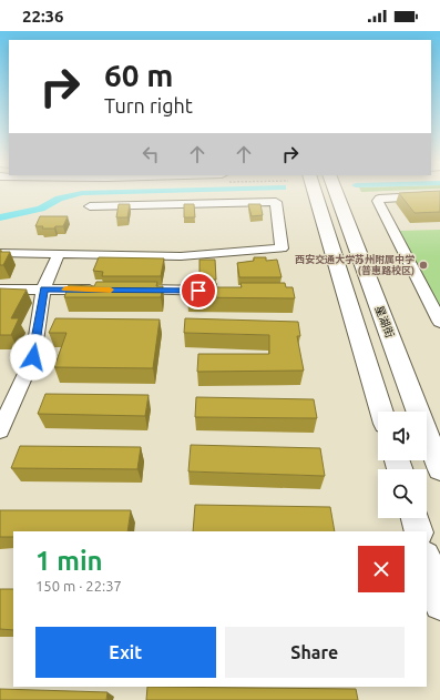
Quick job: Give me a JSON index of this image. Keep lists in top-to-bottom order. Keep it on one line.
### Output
{"streets":{"main road":["星湖街"]},"places":["西安交通大学苏州附属中学 (普惠路校区)"],"page":{"status":"22:36","turn":["60 m","Turn right"],"heading":["1 min","150 m · 22:37"],"buttons":["Exit","Share"]}}
